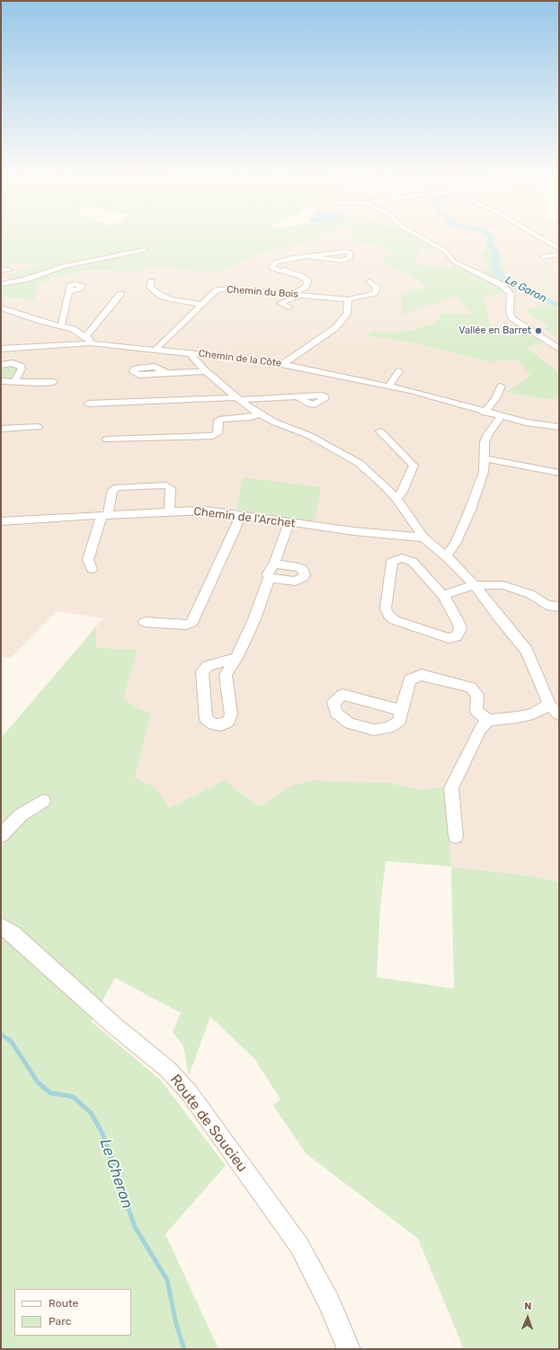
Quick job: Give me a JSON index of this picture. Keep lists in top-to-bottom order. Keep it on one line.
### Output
{"streets":{"street":["Chemin du Bois","Chemin de la Côte","Chemin de l'Archet","Route de Soucieu"]},"crossings":[["Chemin du Bois","Chemin de la Côte"]],"water":["Le Garon","Le Cheron"],"places":["Vallée en Barret"],"legend":["Route","Parc"],"north":"top"}
